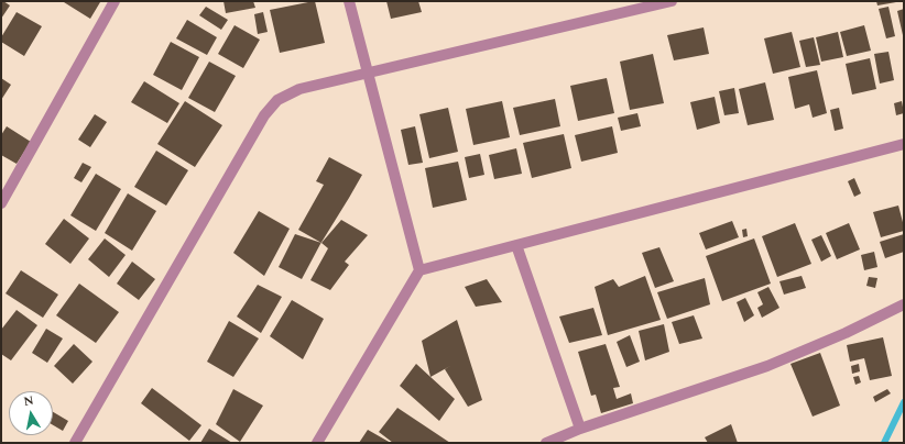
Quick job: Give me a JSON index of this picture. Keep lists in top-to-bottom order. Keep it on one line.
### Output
{"north":"top"}
